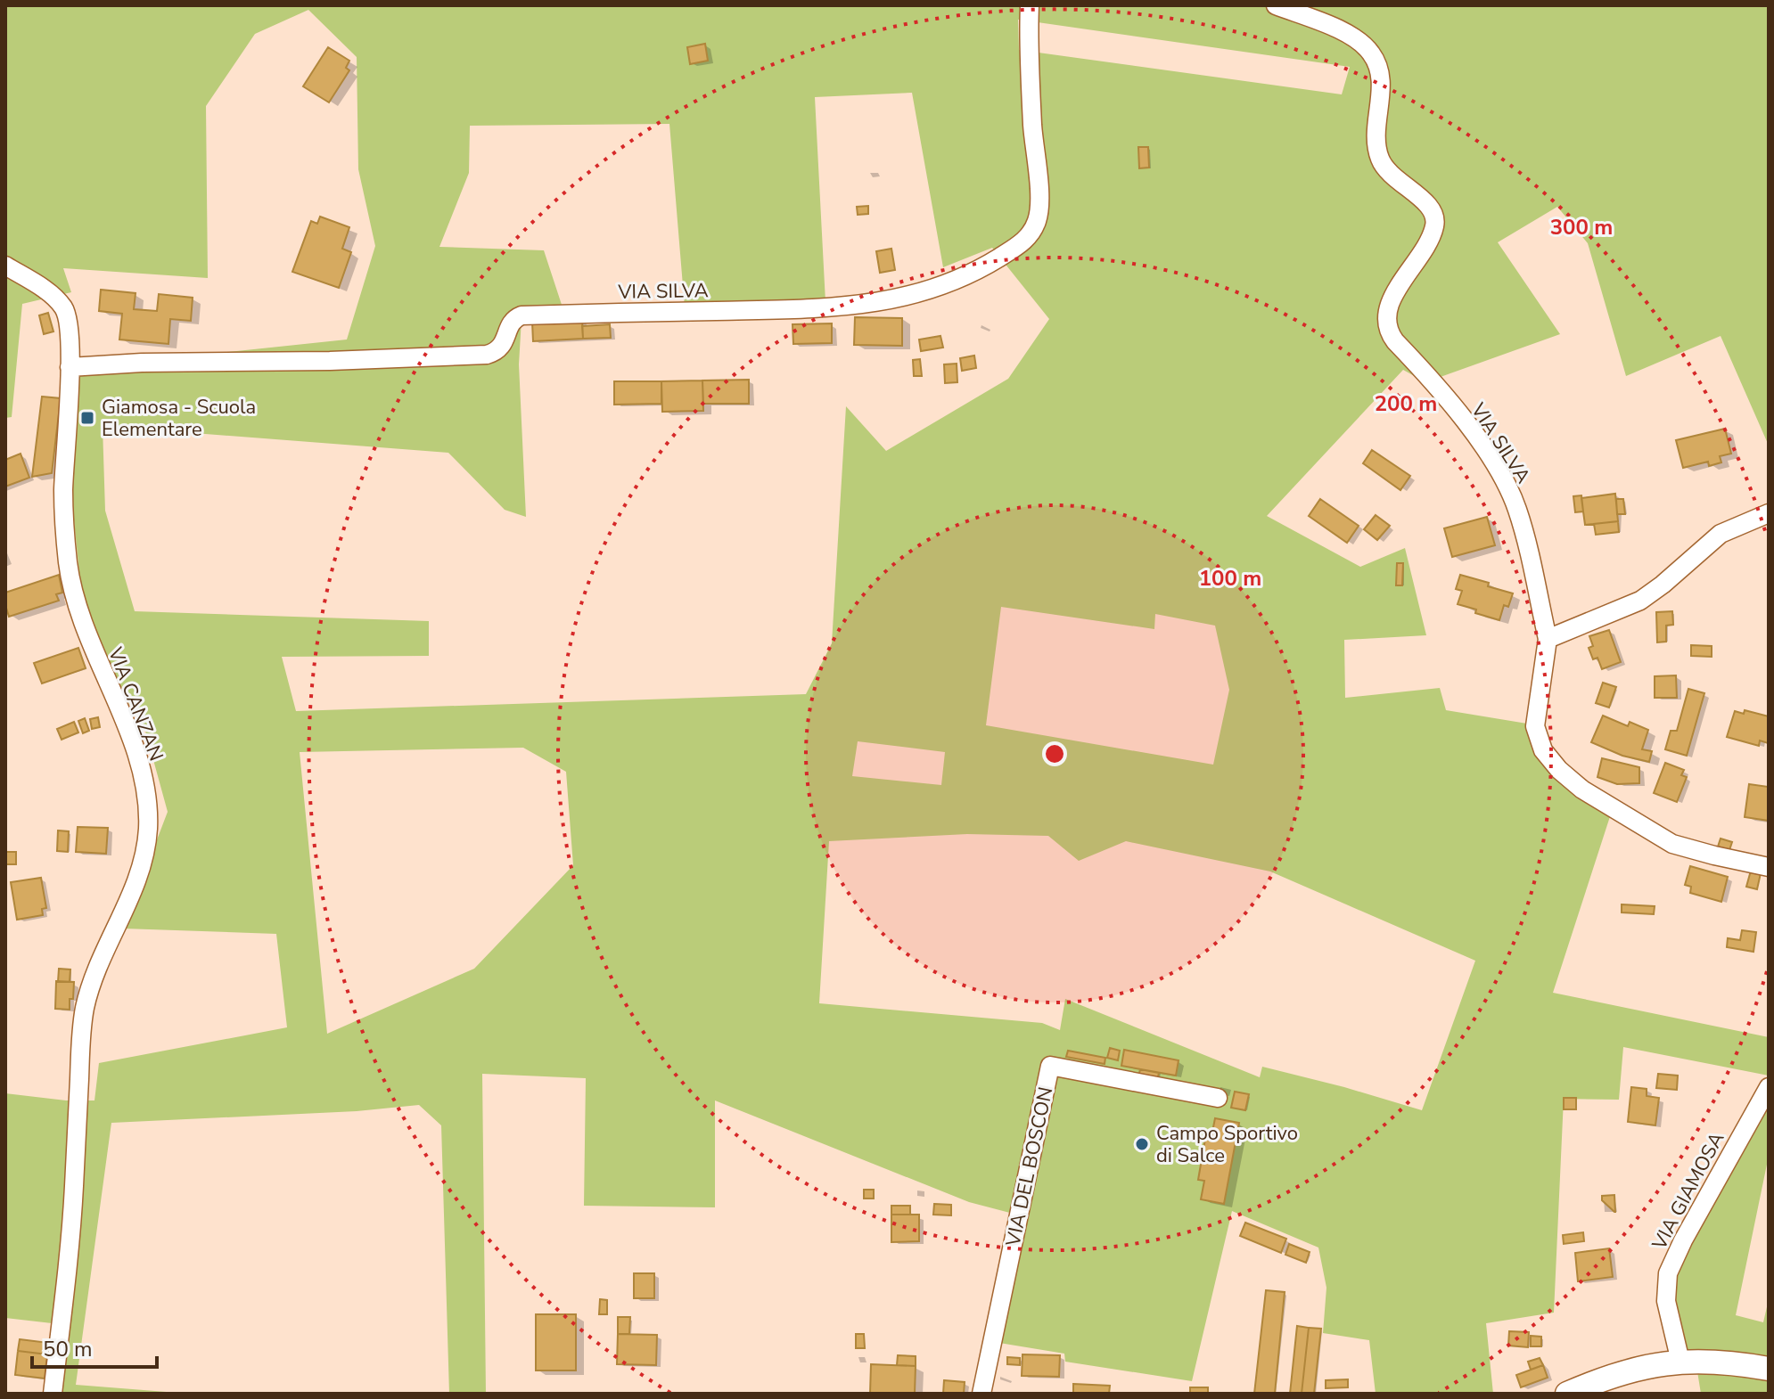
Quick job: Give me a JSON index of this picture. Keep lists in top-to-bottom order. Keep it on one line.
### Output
{"streets":{"street":["VIA SILVA","VIA CANZAN","VIA DEL BOSCON","VIA GIAMOSA"]},"crossings":[["VIA SILVA","VIA CANZAN"]],"places":{"transit":["Giamosa - Scuola Elementare"],"other":["Campo Sportivo di Salce"]},"scale_bar":"50 m","rings":["300 m","200 m","100 m"]}
